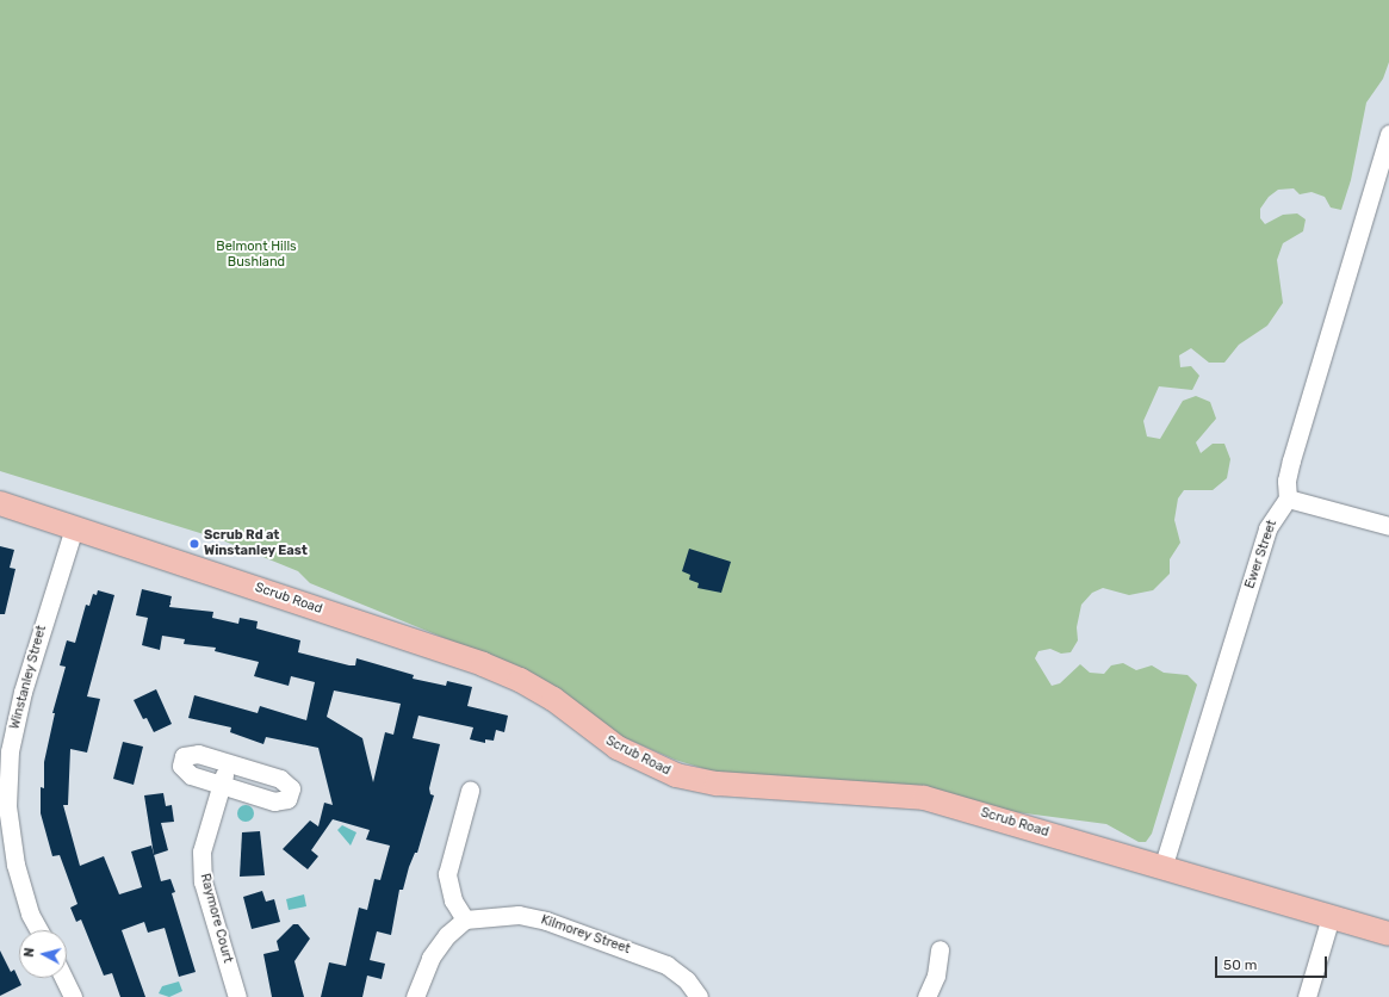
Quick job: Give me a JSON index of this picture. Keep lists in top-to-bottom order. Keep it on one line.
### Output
{"streets":{"main road":["Scrub Road"],"street":["Ewer Street","Winstanley Street","Raymore Court","Kilmorey Street"]},"crossings":[["Ewer Street","Scrub Road"],["Scrub Road","Winstanley Street"]],"parks":["Belmont Hills Bushland"],"places":["Scrub Rd at Winstanley East"],"scale_bar":"50 m","north":"left"}
